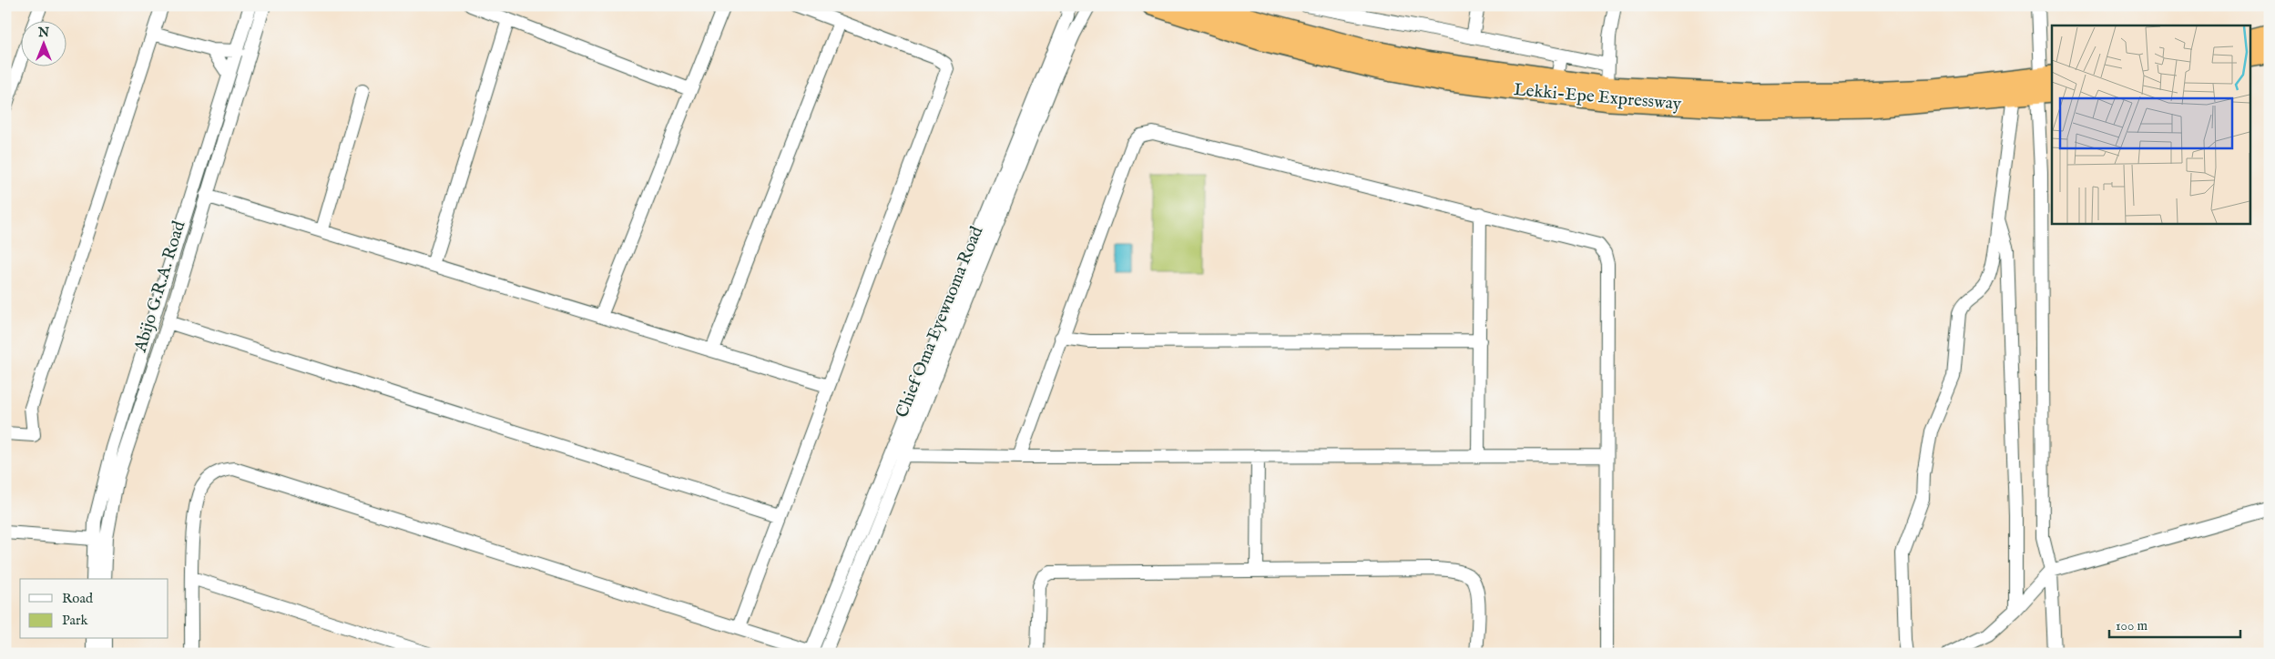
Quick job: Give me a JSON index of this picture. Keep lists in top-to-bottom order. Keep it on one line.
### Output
{"streets":{"highway":["Lekki-Epe Expressway"],"street":["Abijo G.R.A. Road","Chief Oma Eyewuoma Road"]},"legend":["Road","Park"],"scale_bar":"100 m","north":"top"}
